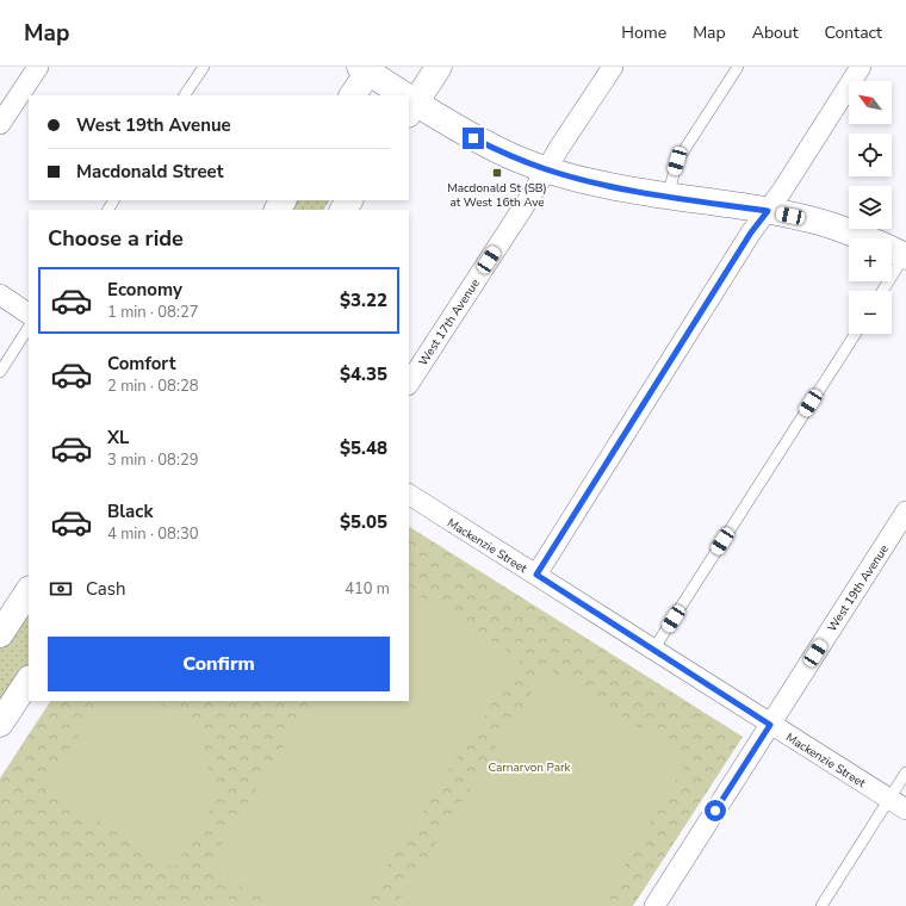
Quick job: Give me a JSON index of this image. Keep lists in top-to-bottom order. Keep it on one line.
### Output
{"streets":{"street":["West 17th Avenue","Mackenzie Street","West 19th Avenue"]},"crossings":[["Mackenzie Street","West 19th Avenue"]],"parks":["Carnarvon Park"],"places":{"transit":["Macdonald St (SB) at West 16th Ave"]},"north":"top left","page":{"header":"Map","nav":["Home","Map","About","Contact"],"map_buttons":["+","−"],"banner":["West 19th Avenue","Macdonald Street"],"heading":"Choose a ride","list":[{"name":"Economy","note":"1 min · 08:27","value":"$3.22"},{"name":"Comfort","note":"2 min · 08:28","value":"$4.35"},{"name":"XL","note":"3 min · 08:29","value":"$5.48"},{"name":"Black","note":"4 min · 08:30","value":"$5.05"}],"pay":["Cash","410 m"],"buttons":"Confirm"}}
